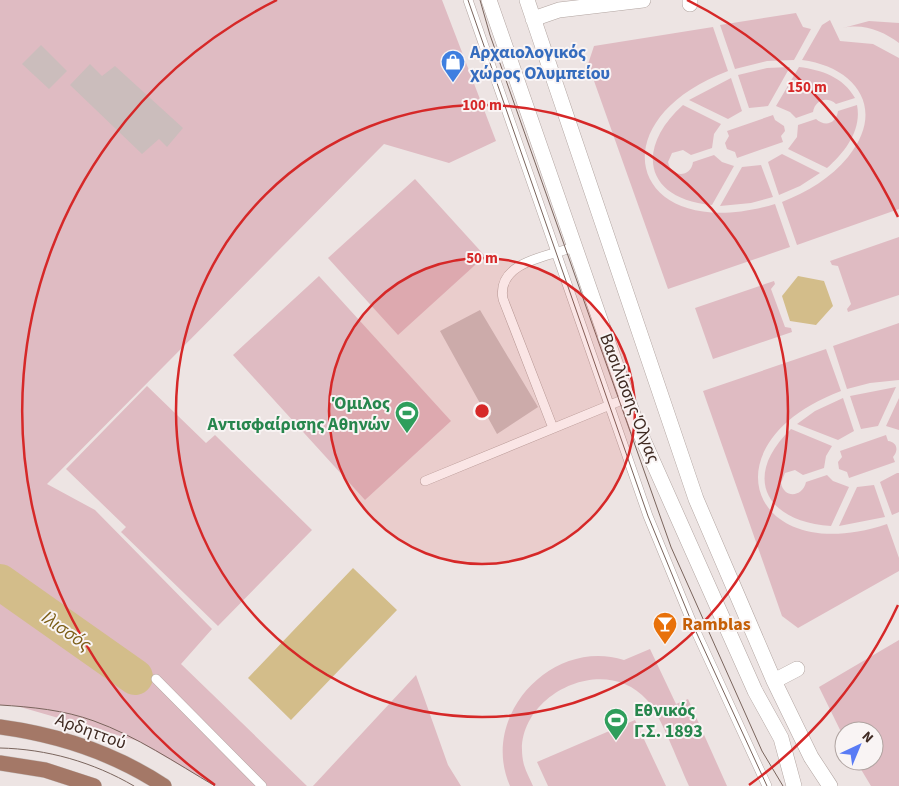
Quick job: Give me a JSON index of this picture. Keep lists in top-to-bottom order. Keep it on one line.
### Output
{"streets":{"main road":["Αρδηττού"],"street":["Βασιλίσσης Όλγας"]},"water":["Ιλισσός"],"places":{"shop":["Αρχαιολογικός χώρος Ολυμπείου"],"sports":["Όμιλος Αντισφαίρισης Αθηνών","Εθνικός Γ.Σ. 1893"],"bar":["Ramblas"]},"north":"top right","rings":["150 m","100 m","50 m"]}
